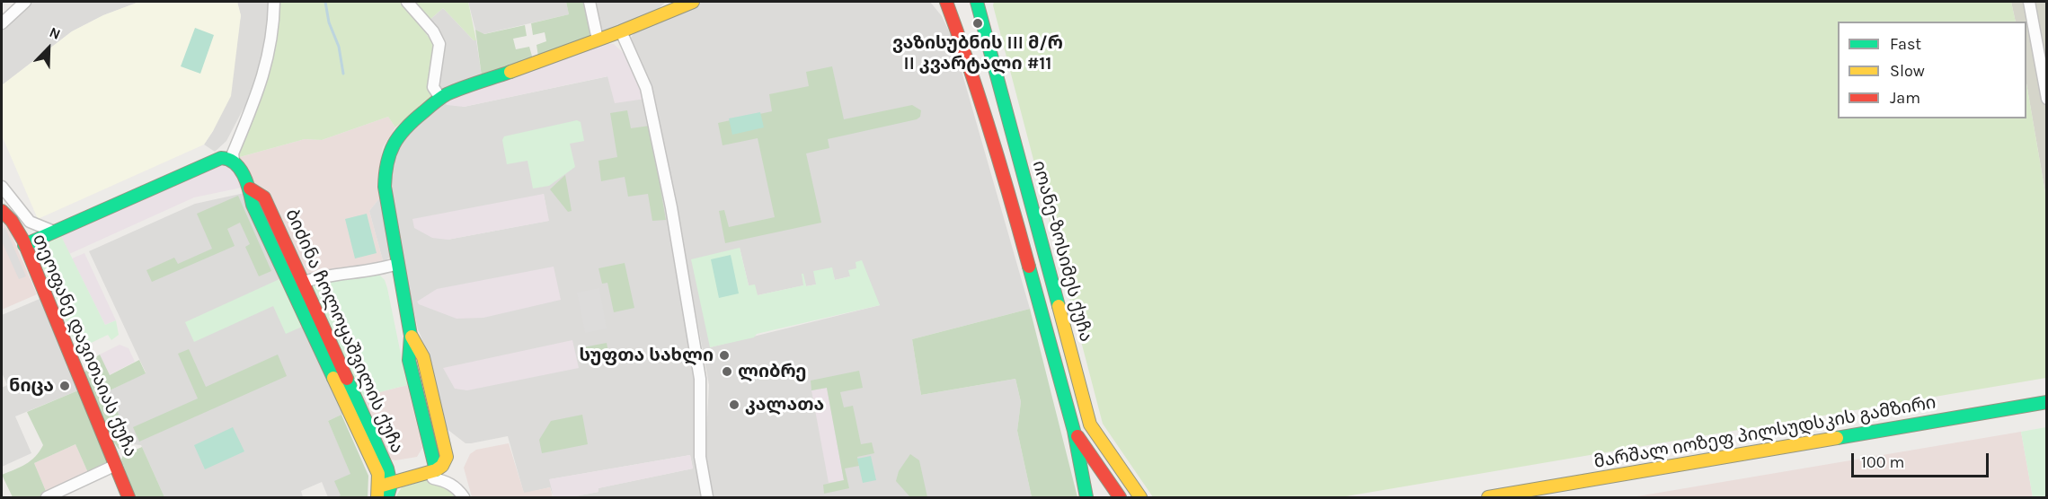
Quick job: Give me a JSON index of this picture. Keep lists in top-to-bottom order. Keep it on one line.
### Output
{"streets":{"street":["იოანე-ზოსიმეს ქუჩა","ბიძინა ჩოლოყაშვილის ქუჩა","თეოფანე დავითაიას ქუჩა","მარშალ იოზეფ პილსუდსკის გამზირი"]},"places":["ვაზისუბნის III მ/რ II კვარტალი #11","სუფთა სახლი","ლიბრე","ნიცა","კალათა"],"legend":["Fast","Slow","Jam"],"scale_bar":"100 m","north":"top right"}
